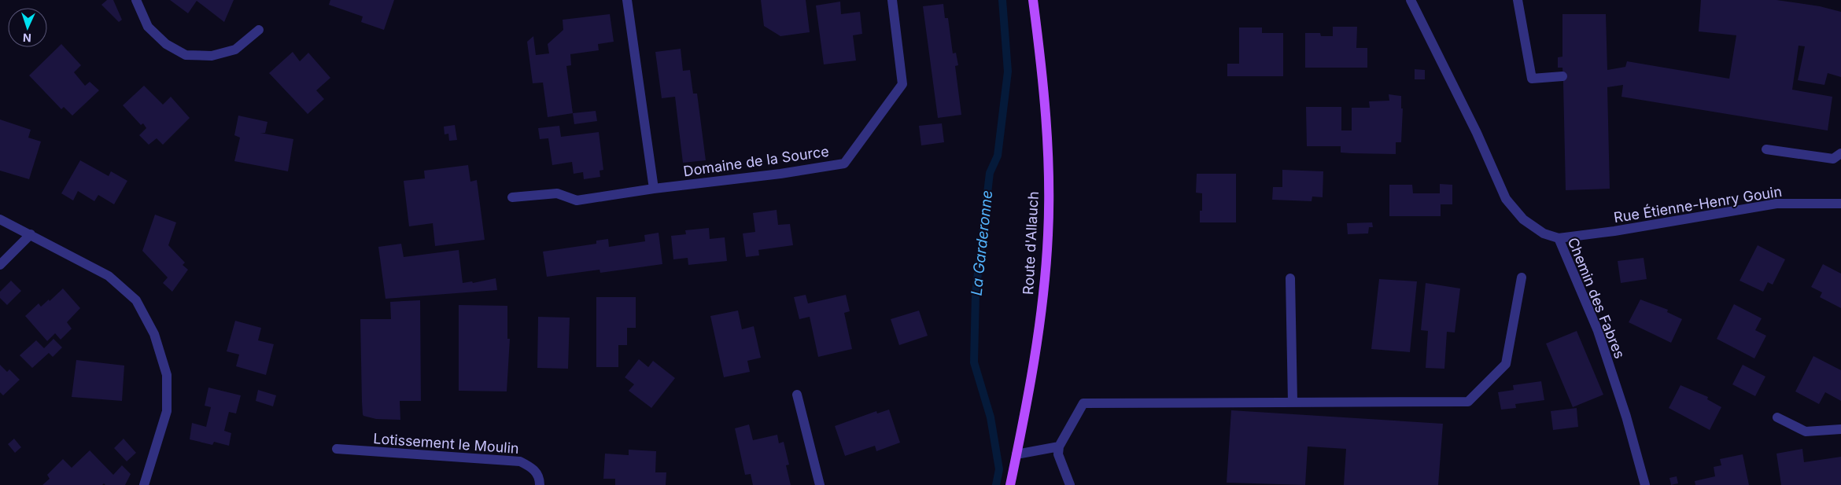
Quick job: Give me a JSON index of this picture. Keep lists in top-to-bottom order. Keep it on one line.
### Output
{"streets":{"main road":["Route d'Allauch"],"street":["Domaine de la Source","Rue Étienne-Henry Gouin","Chemin des Fabres","Lotissement le Moulin"]},"crossings":[["Rue Étienne-Henry Gouin","Chemin des Fabres"]],"water":["La Garderonne"],"north":"bottom"}
